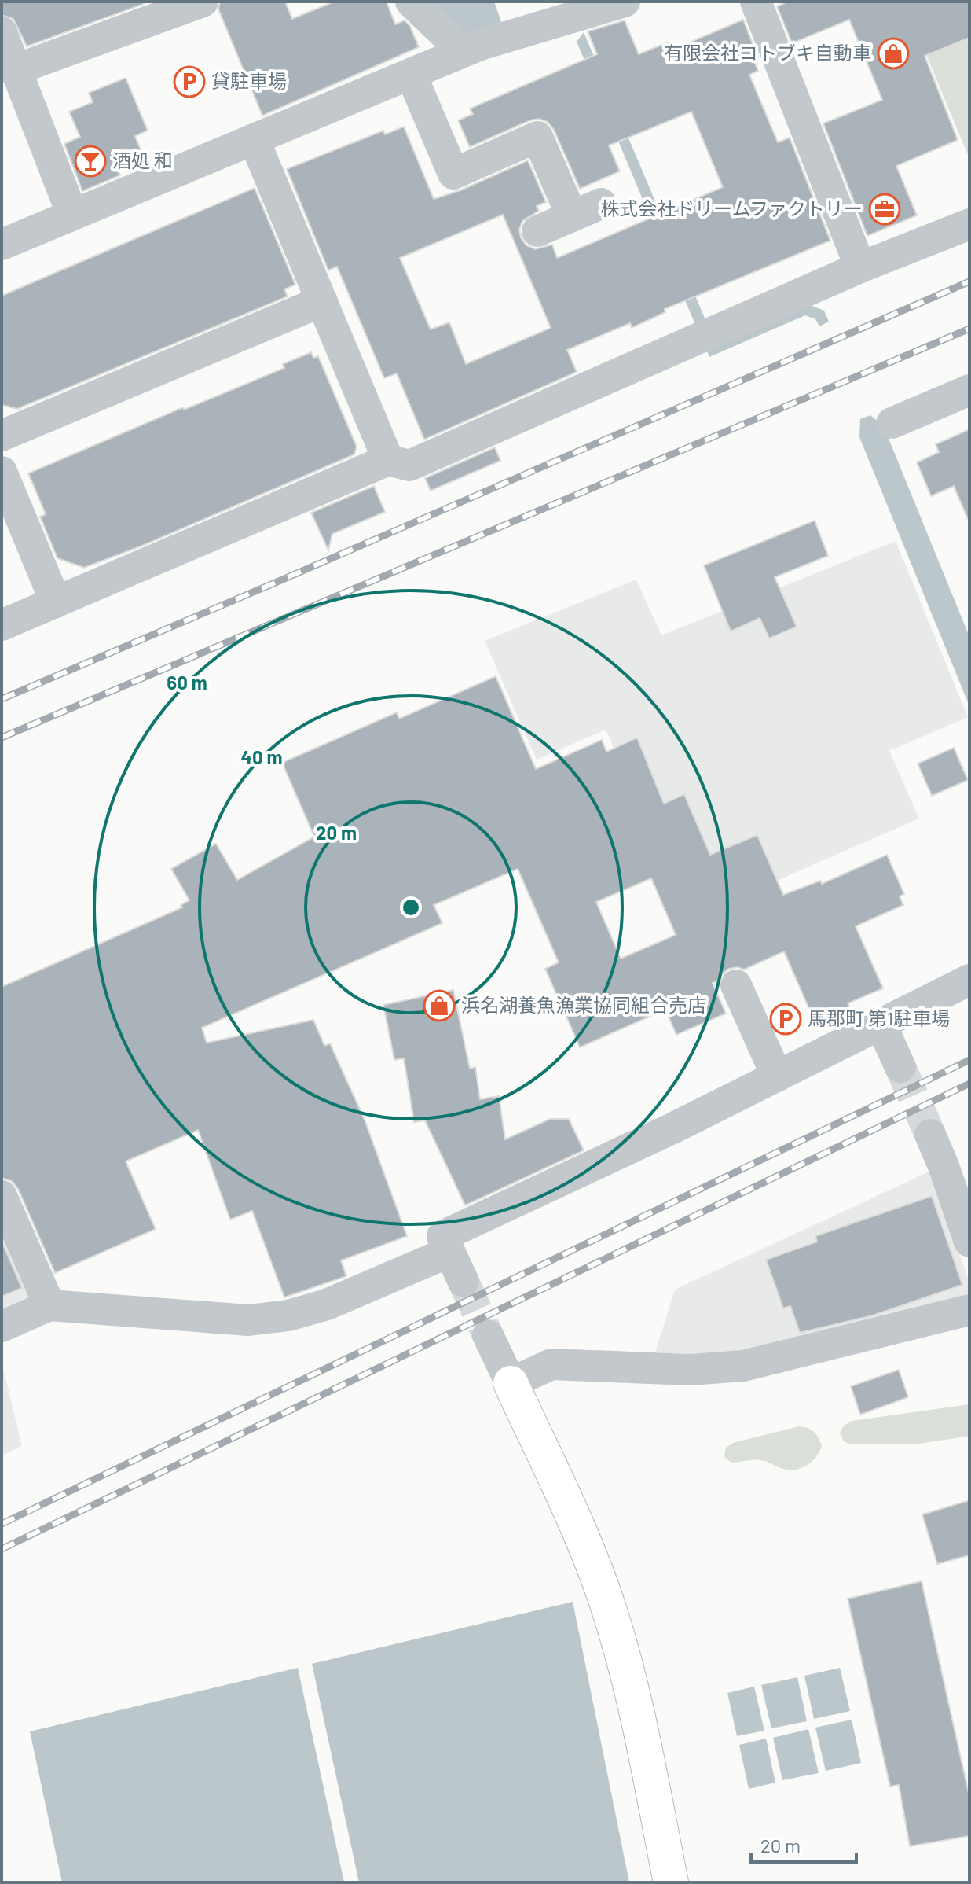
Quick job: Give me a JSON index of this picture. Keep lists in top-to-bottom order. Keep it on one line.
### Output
{"places":{"shop":["有限会社コトブキ自動車","浜名湖養魚漁業協同組合売店"],"parking":["貸駐車場","馬郡町 第1駐車場"],"bar":["酒処 和"],"office":["株式会社ドリームファクトリー"]},"scale_bar":"20 m","rings":["60 m","40 m","20 m"]}
